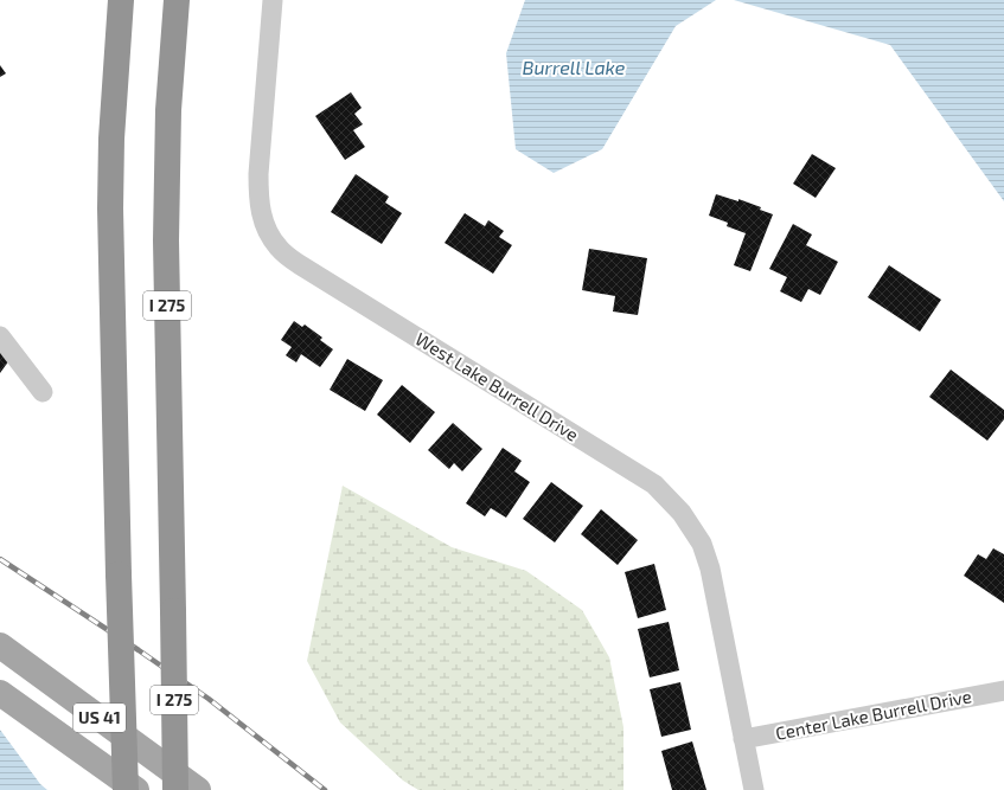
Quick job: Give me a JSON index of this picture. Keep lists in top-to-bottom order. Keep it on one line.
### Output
{"streets":{"highway":["I 275"],"main road":["US 41"],"street":["West Lake Burrell Drive","Center Lake Burrell Drive"]},"crossings":[["West Lake Burrell Drive","Center Lake Burrell Drive"]],"water":["Burrell Lake"]}
